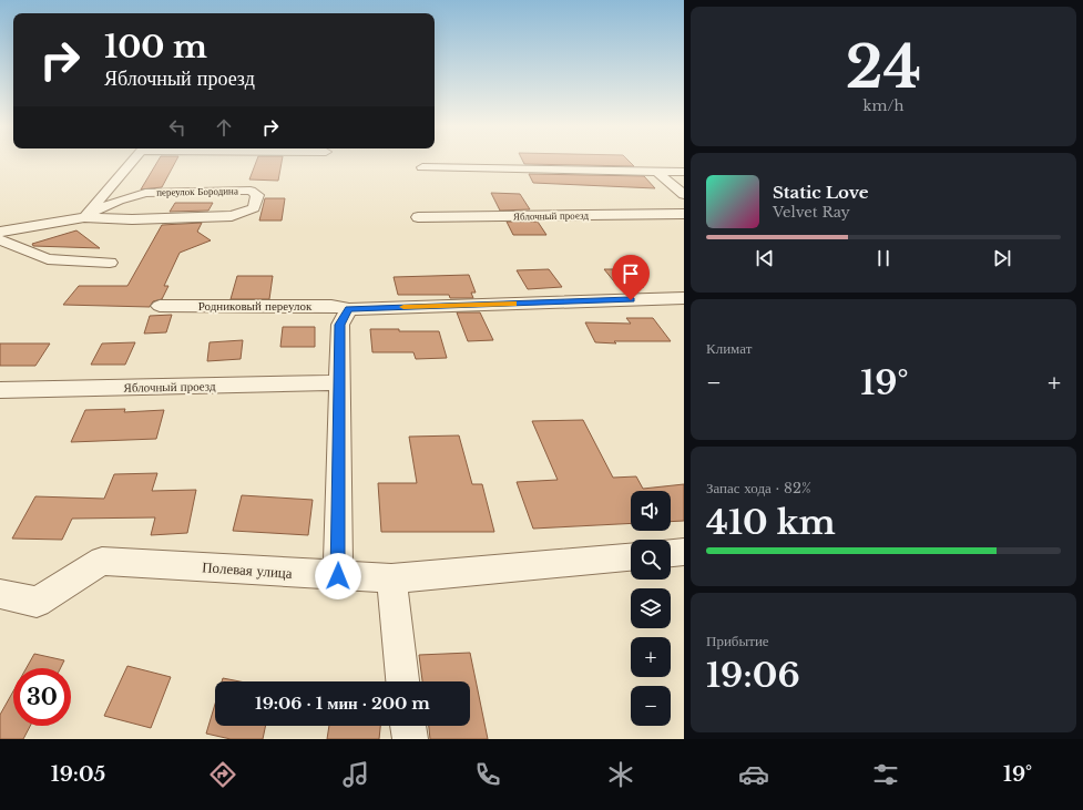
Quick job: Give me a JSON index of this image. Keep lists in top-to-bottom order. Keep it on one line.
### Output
{"streets":{"street":["переулок Бородина","Яблочный проезд","Родниковый переулок","Полевая улица"]},"page":{"tile":[["24","km/h"],"Климат",["Запас хода · 82%","410 km"],["Прибытие","19:06"]],"turn":["100 m","Яблочный проезд"],"song":["Static Love","Velvet Ray"],"heat":["−","19°","+"],"map_buttons":["+","−"],"limit":"30","trip":"19:06 · 1 мин · 200 m","tabs":["19:05","19°"]}}
